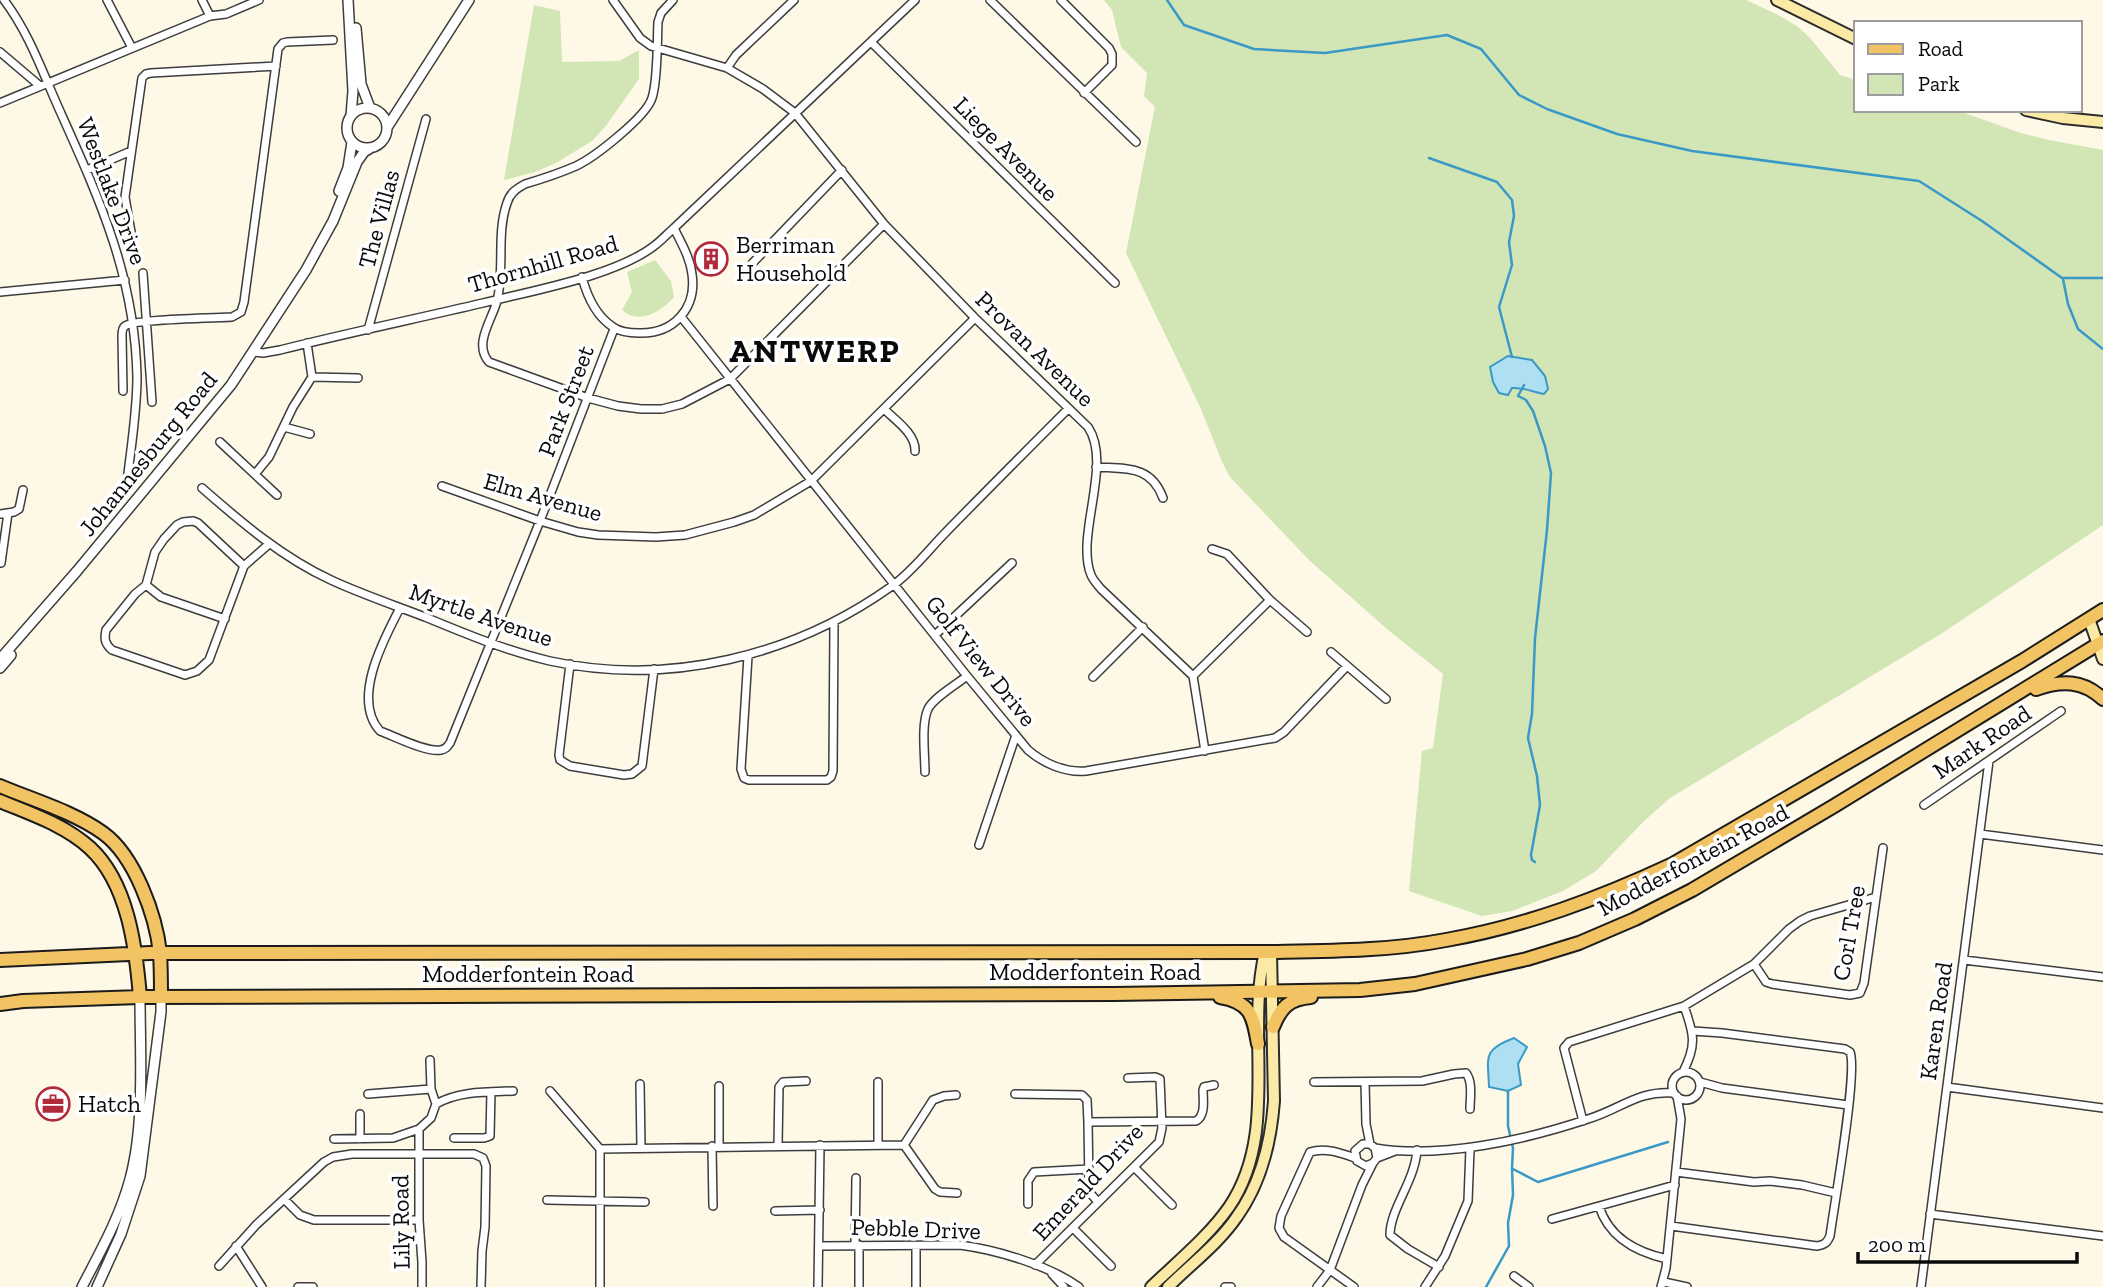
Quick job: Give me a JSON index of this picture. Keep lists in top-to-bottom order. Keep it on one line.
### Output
{"streets":{"main road":["Modderfontein Road"],"street":["Liege Avenue","Westlake Drive","The Villas","Thornhill Road","Provan Avenue","Park Street","Johannesburg Road","Elm Avenue","Myrtle Avenue","Golf View Drive","Mark Road","Corl Tree","Karen Road","Emerald Drive","Lily Road","Pebble Drive"]},"crossings":[["Liege Avenue","Thornhill Road"],["The Villas","Thornhill Road"],["Thornhill Road","Provan Avenue"],["Thornhill Road","Johannesburg Road"],["Provan Avenue","Elm Avenue"],["Provan Avenue","Myrtle Avenue"],["Park Street","Elm Avenue"],["Park Street","Myrtle Avenue"],["Elm Avenue","Golf View Drive"],["Myrtle Avenue","Golf View Drive"],["Mark Road","Karen Road"],["Emerald Drive","Pebble Drive"]],"districts":["ANTWERP"],"places":{"building":["Berriman Household"],"office":["Hatch"]},"legend":["Road","Park"],"scale_bar":"200 m"}
